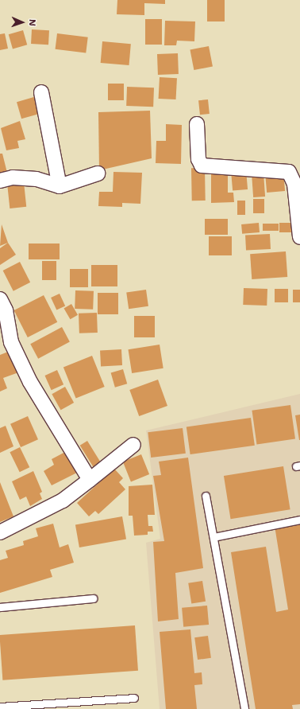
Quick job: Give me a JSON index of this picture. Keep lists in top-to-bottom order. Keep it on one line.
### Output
{"north":"right"}
